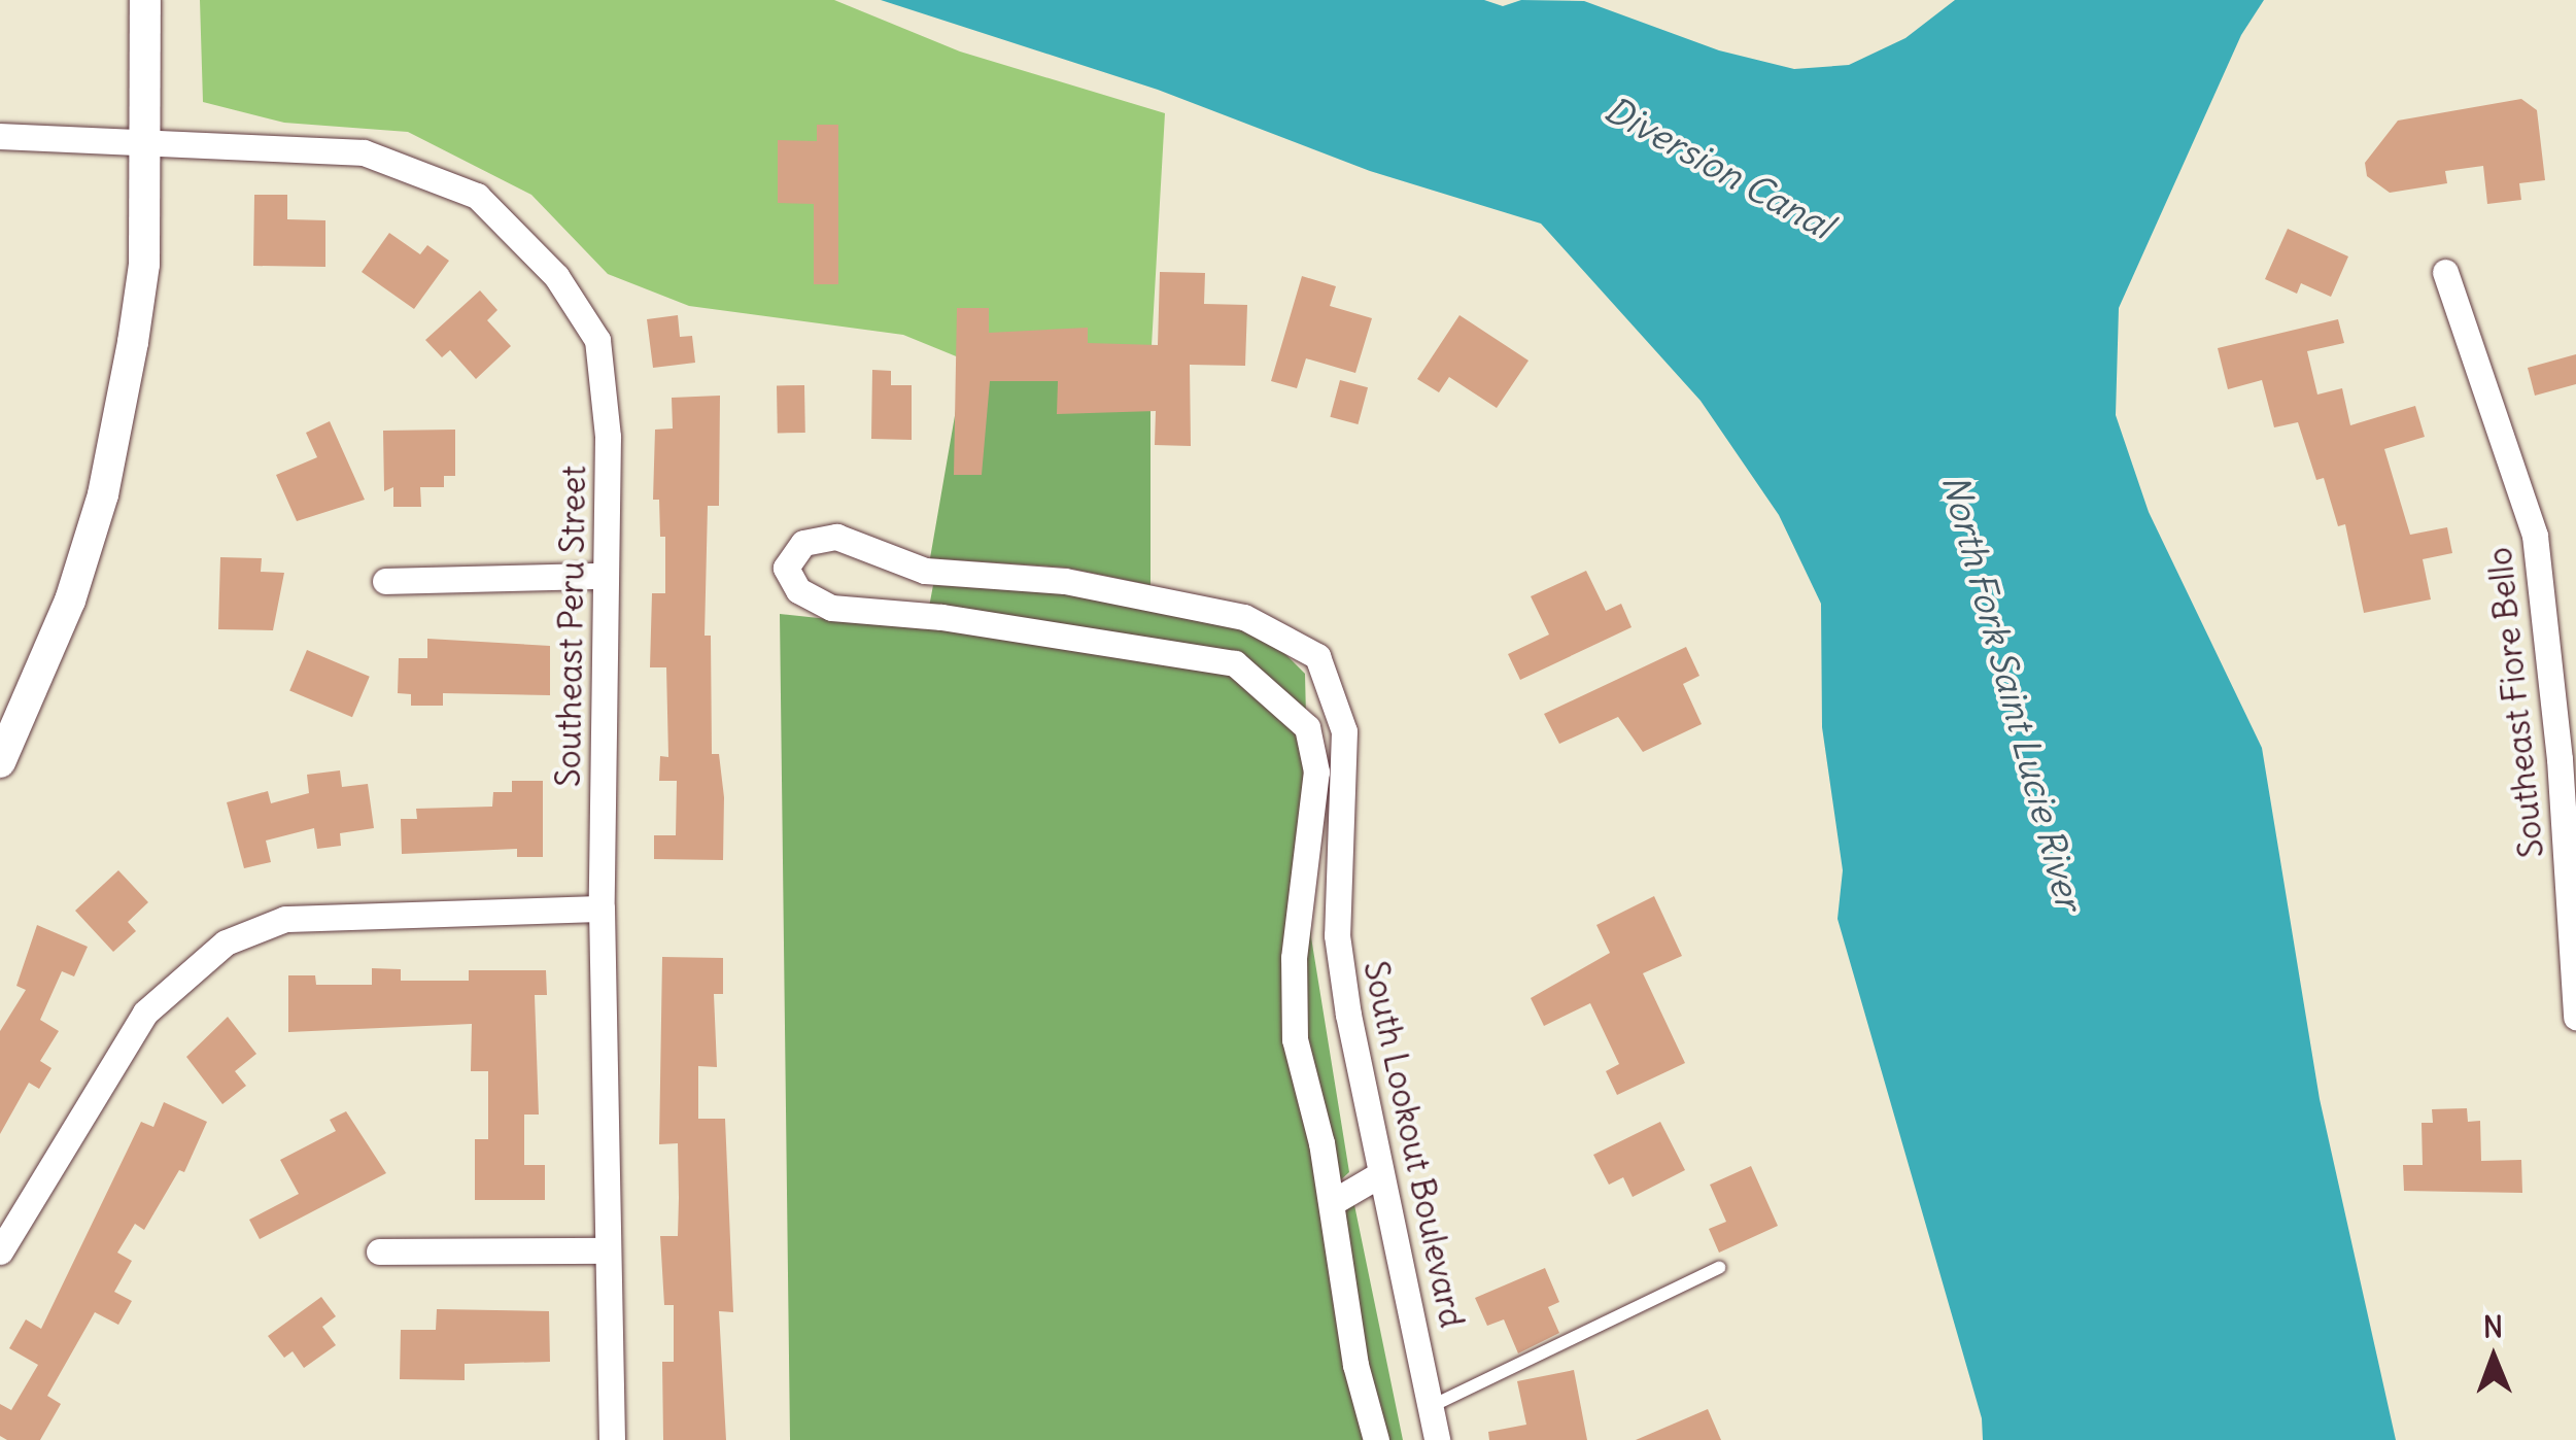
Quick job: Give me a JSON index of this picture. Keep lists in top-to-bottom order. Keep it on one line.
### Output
{"streets":{"street":["Southeast Peru Street","Southeast Fiore Bello","South Lookout Boulevard"]},"water":["Diversion Canal","North Fork Saint Lucie River"],"north":"top"}
